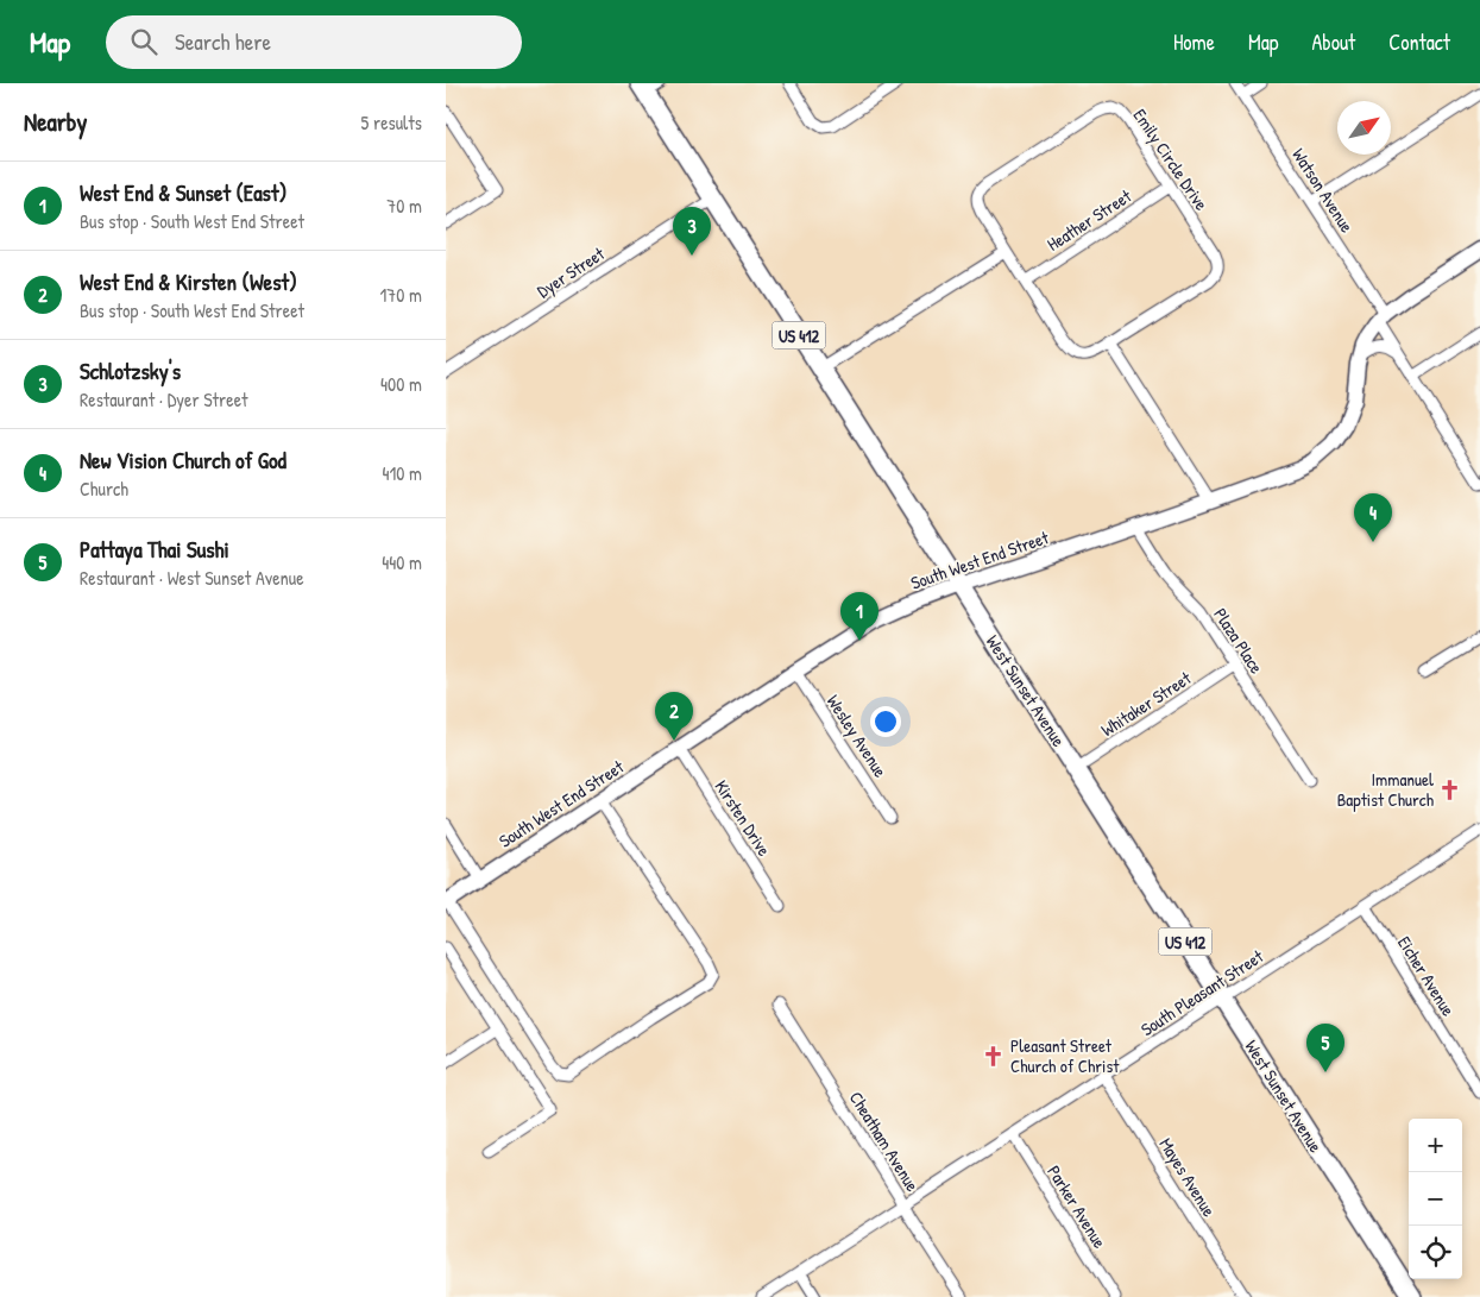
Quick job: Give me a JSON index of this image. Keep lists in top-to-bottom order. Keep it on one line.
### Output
{"streets":{"highway":["US 412","West Sunset Avenue"],"street":["Emily Circle Drive","Watson Avenue","Heather Street","Dyer Street","South West End Street","Plaza Place","Whitaker Street","Wesley Avenue","Kirsten Drive","Eicher Avenue","South Pleasant Street","Cheatham Avenue","Mayes Avenue","Parker Avenue"]},"crossings":[["Emily Circle Drive","Heather Street"],["Watson Avenue","South West End Street"],["Dyer Street","West Sunset Avenue"],["South West End Street","Plaza Place"],["South West End Street","West Sunset Avenue"],["South West End Street","Wesley Avenue"],["South West End Street","Kirsten Drive"],["Plaza Place","Whitaker Street"],["West Sunset Avenue","Whitaker Street"],["West Sunset Avenue","South Pleasant Street"],["Eicher Avenue","South Pleasant Street"],["South Pleasant Street","Cheatham Avenue"],["South Pleasant Street","Mayes Avenue"],["South Pleasant Street","Parker Avenue"]],"places":{"church":["Immanuel Baptist Church","Pleasant Street Church of Christ"]},"north":"top right","page":{"header":"Map","search":"Search here","nav":["Home","Map","About","Contact"],"heading":["Nearby","5 results"],"list":[{"mark":"1","name":"West End & Sunset (East)","note":"Bus stop · South West End Street","value":"70 m"},{"mark":"2","name":"West End & Kirsten (West)","note":"Bus stop · South West End Street","value":"170 m"},{"mark":"3","name":"Schlotzsky's","note":"Restaurant · Dyer Street","value":"400 m"},{"mark":"4","name":"New Vision Church of God","note":"Church","value":"410 m"},{"mark":"5","name":"Pattaya Thai Sushi","note":"Restaurant · West Sunset Avenue","value":"440 m"}],"pins":["3","4","1","2","5"],"map_buttons":["+","−"]}}
